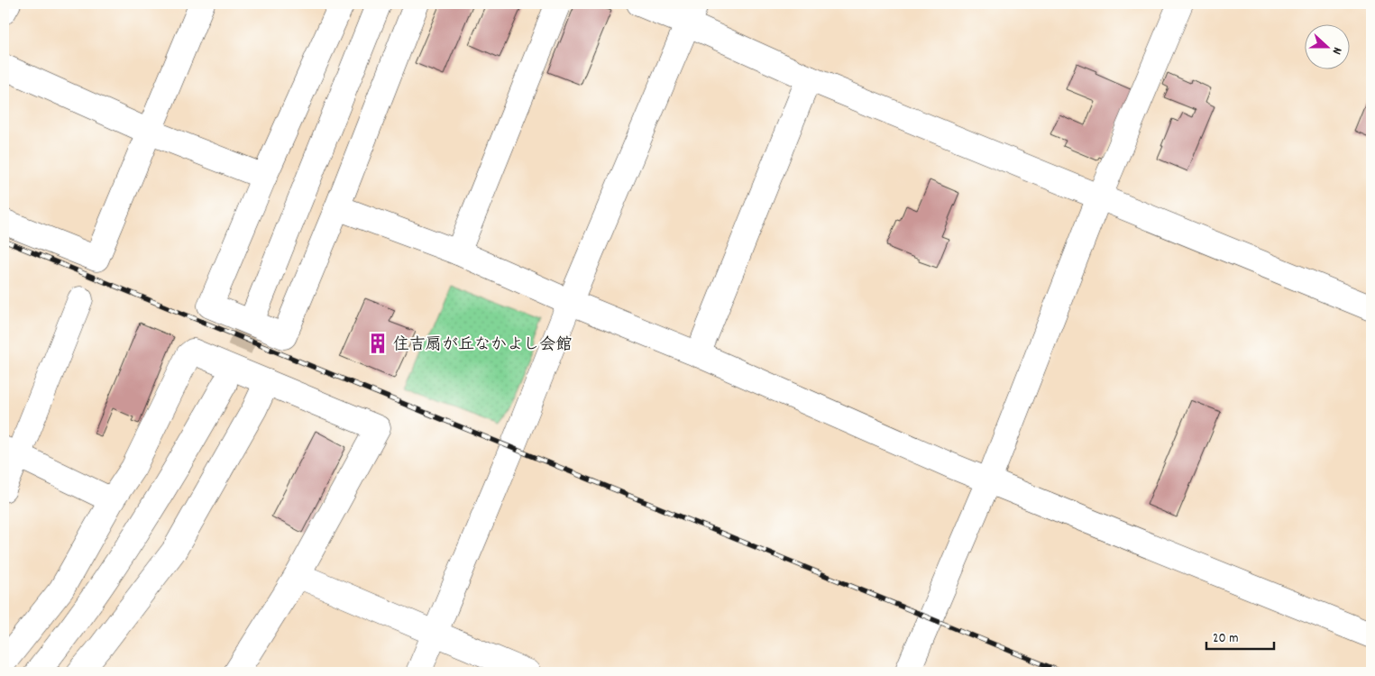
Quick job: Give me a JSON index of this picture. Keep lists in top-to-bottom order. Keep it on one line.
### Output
{"places":{"building":["住吉扇が丘なかよし会館"]},"scale_bar":"20 m","north":"right"}
